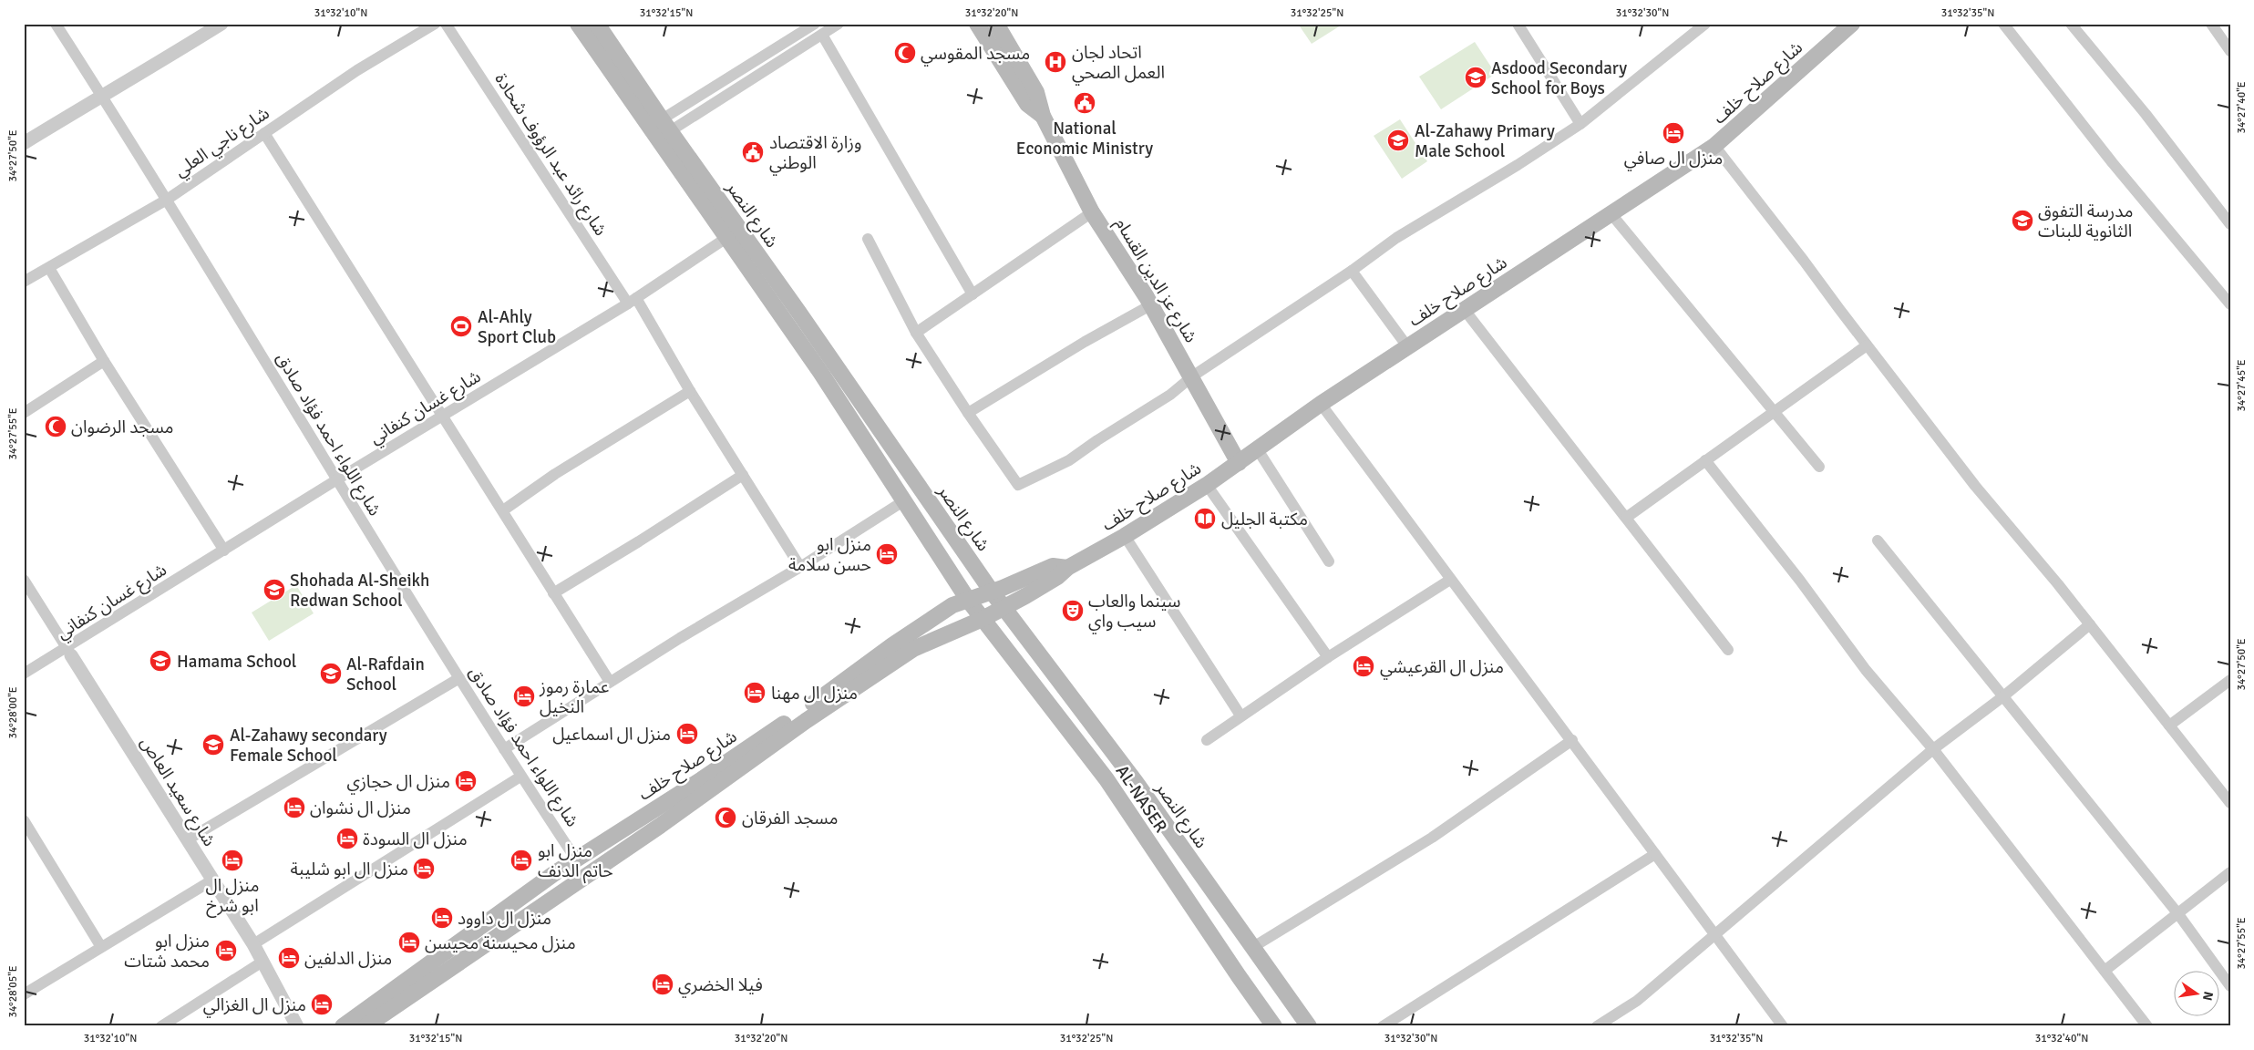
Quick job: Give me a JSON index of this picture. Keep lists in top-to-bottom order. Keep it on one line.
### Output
{"streets":{"main road":["شارع صلاح خلف","شارع النصر","شارع عز الدين القسام","AL-NASER"],"street":["شارع ناجي العلي","شارع رائد عبد الرؤوف شحادة","شارع غسان كنفاني","شارع اللواء احمد فؤاد صادق","شارع سعيد العاص"]},"crossings":[["شارع صلاح خلف","شارع النصر"],["شارع صلاح خلف","شارع عز الدين القسام"],["شارع صلاح خلف","شارع اللواء احمد فؤاد صادق"],["شارع صلاح خلف","AL-NASER"],["شارع ناجي العلي","شارع اللواء احمد فؤاد صادق"],["شارع رائد عبد الرؤوف شحادة","شارع غسان كنفاني"],["شارع النصر","شارع غسان كنفاني"],["شارع النصر","AL-NASER"],["شارع غسان كنفاني","شارع اللواء احمد فؤاد صادق"],["شارع غسان كنفاني","شارع سعيد العاص"]],"places":{"mosque":["مسجد المقوسي","مسجد الرضوان","مسجد الفرقان"],"hospital":["اتحاد لجان العمل الصحي"],"school or university":["Asdood Secondary School for Boys","Al-Zahawy Primary Male School","مدرسة التفوق الثانوية للبنات","Shohada Al-Sheikh Redwan School","Hamama School","Al-Rafdain School","Al-Zahawy secondary Female School"],"public building":["National Economic Ministry","وزارة الاقتصاد الوطني"],"hotel":["منزل ال صافي","منزل ابو حسن سلامة","منزل ال القرعيشي","منزل ال مهنا","عمارة رموز النخيل","منزل ال اسماعيل","منزل ال حجازي","منزل ال نشوان","منزل ال السودة","منزل ال ابو شرخ","منزل ابو حاتم الدنف","منزل ال ابو شليبة","منزل ال داوود","منزل محيسنة محيسن","منزل ابو محمد شتات","منزل الدلفين","فيلا الخضري","منزل ال الغزالي"],"sports":["Al-Ahly Sport Club"],"library":["مكتبة الجليل"],"theatre":["سينما والعاب سيب واي"]},"north":"right","coordinates":["31°32'10\"N","31°32'15\"N","31°32'20\"N","31°32'25\"N","31°32'30\"N","31°32'35\"N","34°27'40\"E","34°27'50\"E","34°27'45\"E","34°27'55\"E","34°28'00\"E","34°28'05\"E","31°32'40\"N"]}
